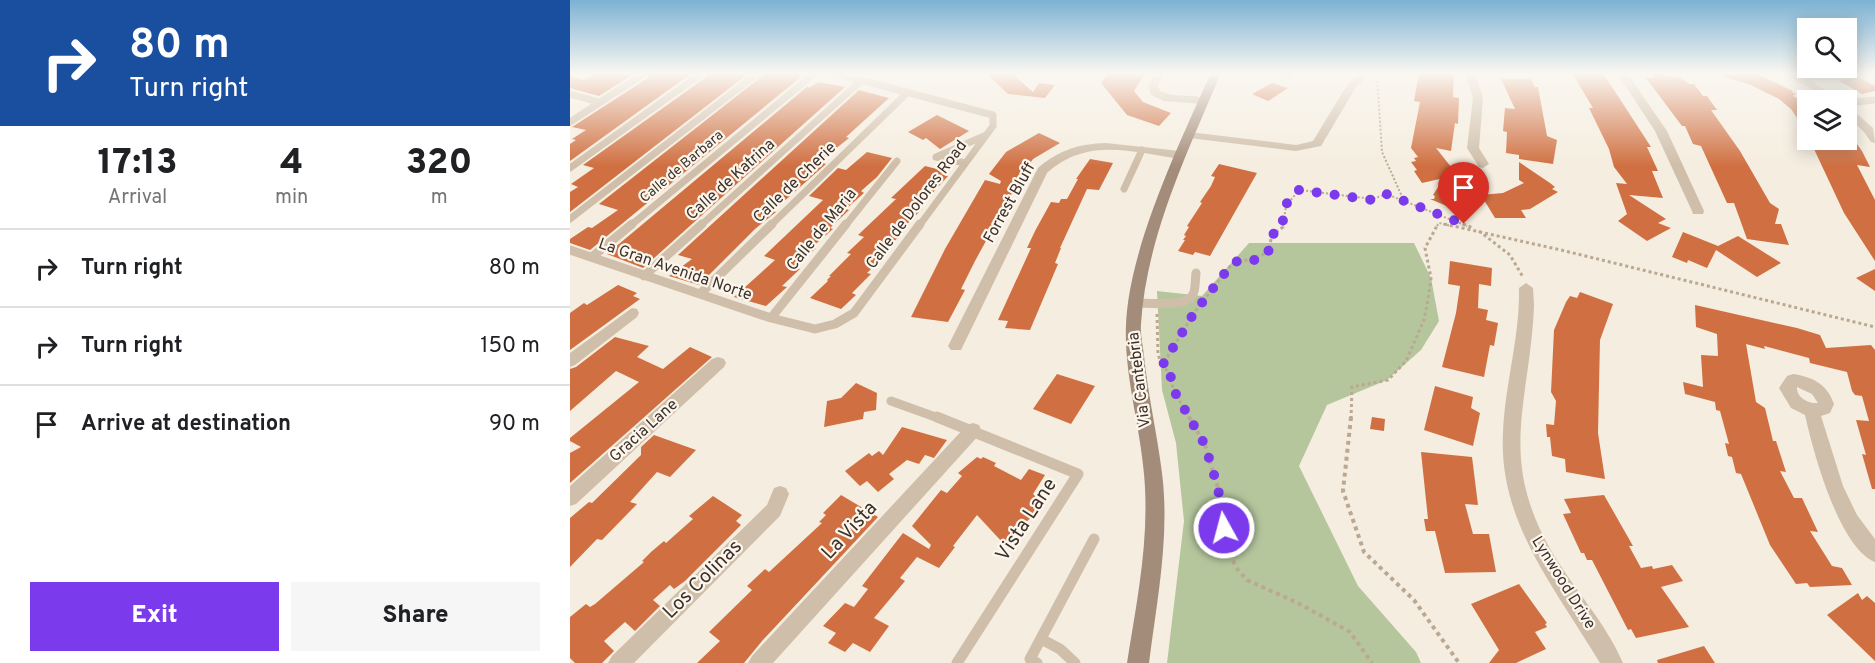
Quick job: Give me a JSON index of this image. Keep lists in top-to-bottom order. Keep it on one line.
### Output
{"streets":{"main road":["Via Cantebria"],"street":["Forrest Bluff","Gracia Lane","La Vista","Los Colinas","Lynwood Drive"],"lane":["Calle de Barbara","Calle de Katrina","Calle de Cherie","Calle de Dolores Road","Calle de Maria","La Gran Avenida Norte","Vista Lane"]},"crossings":[["Calle de Barbara","La Gran Avenida Norte"],["Calle de Katrina","La Gran Avenida Norte"],["Calle de Cherie","La Gran Avenida Norte"],["Forrest Bluff","Via Cantebria"],["Calle de Dolores Road","Calle de Maria"],["Calle de Dolores Road","La Gran Avenida Norte"],["Calle de Maria","La Gran Avenida Norte"],["Vista Lane","La Vista"]],"page":{"turn":["80 m","Turn right"],"eta":["17:13","Arrival","4","min","320","m"],"list":[{"name":"Turn right","value":"80 m"},{"name":"Turn right","value":"150 m"},{"name":"Arrive at destination","value":"90 m"}],"buttons":["Exit","Share"]}}
